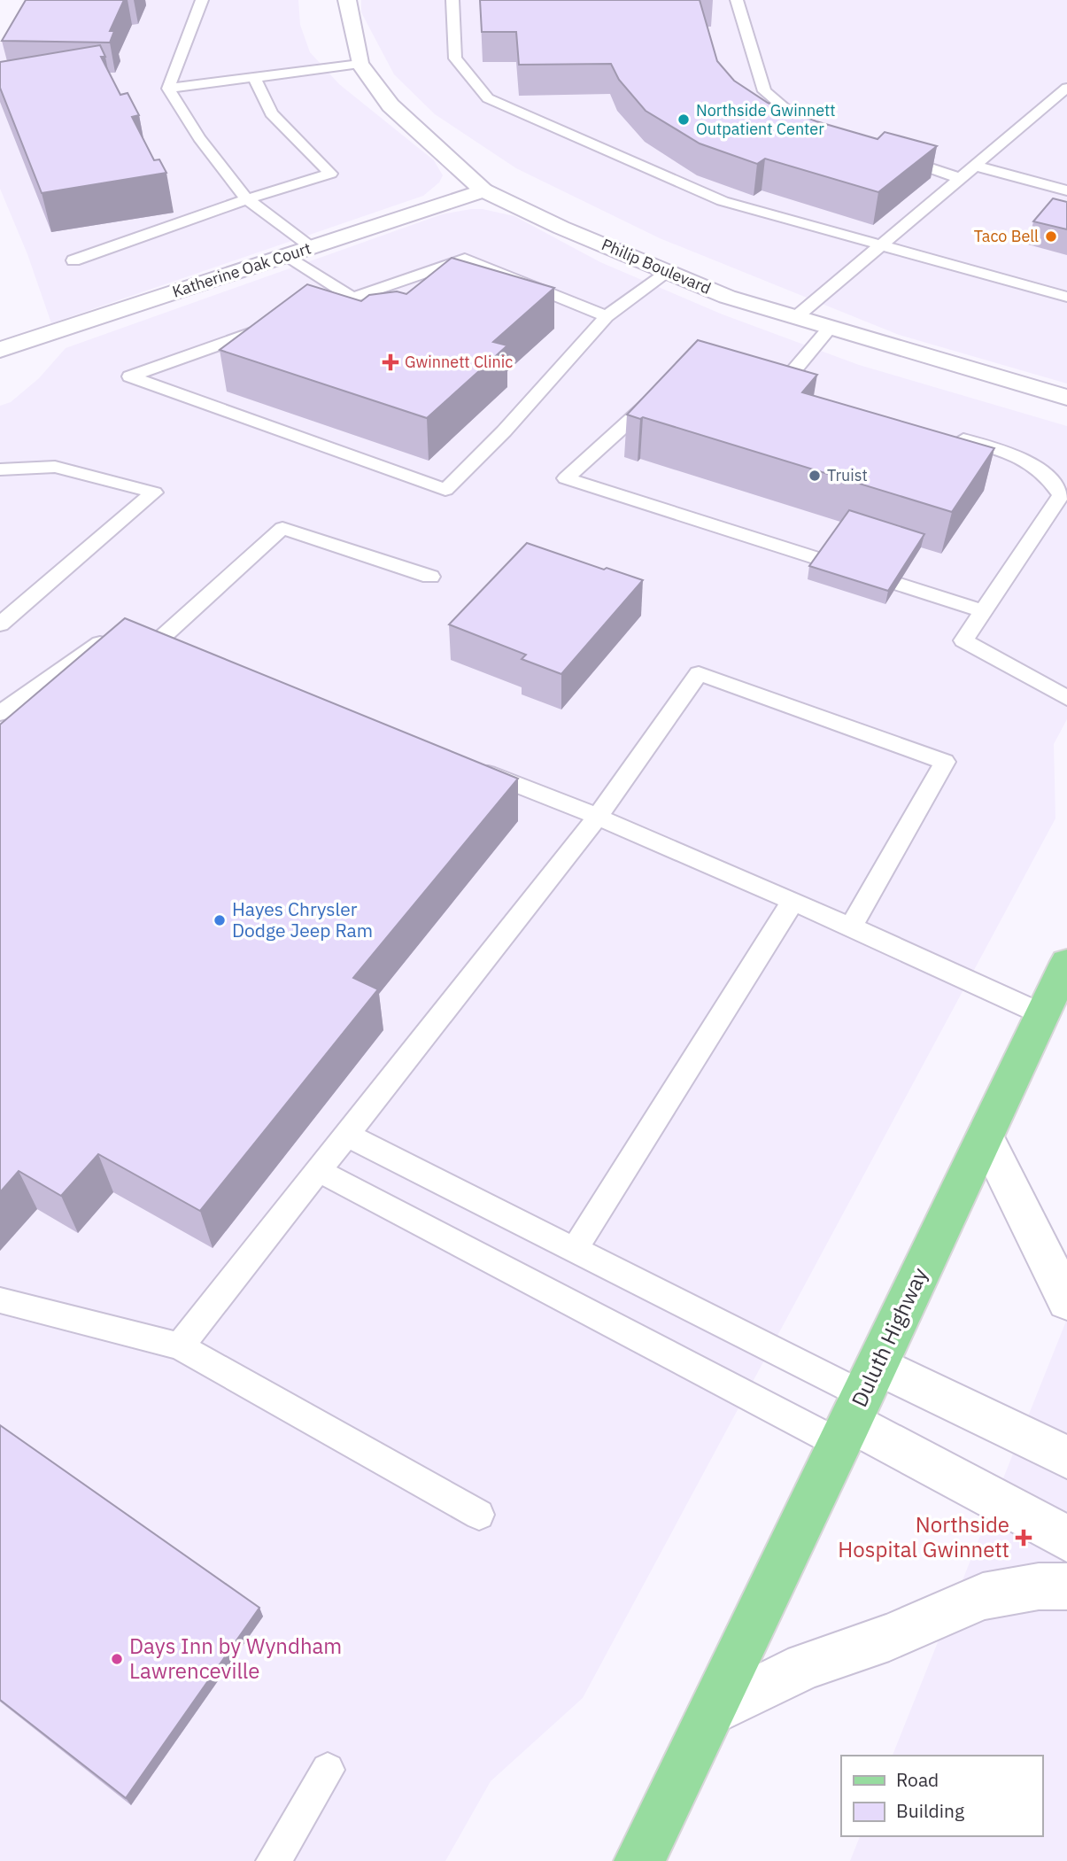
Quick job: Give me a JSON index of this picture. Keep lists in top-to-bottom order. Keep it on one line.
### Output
{"streets":{"main road":["Duluth Highway"],"street":["Philip Boulevard","Katherine Oak Court"]},"crossings":[["Philip Boulevard","Katherine Oak Court"]],"places":{"other":["Northside Gwinnett Outpatient Center","Taco Bell","Truist","Hayes Chrysler Dodge Jeep Ram","Days Inn by Wyndham Lawrenceville"],"health":["Gwinnett Clinic","Northside Hospital Gwinnett"]},"legend":["Road","Building"]}
